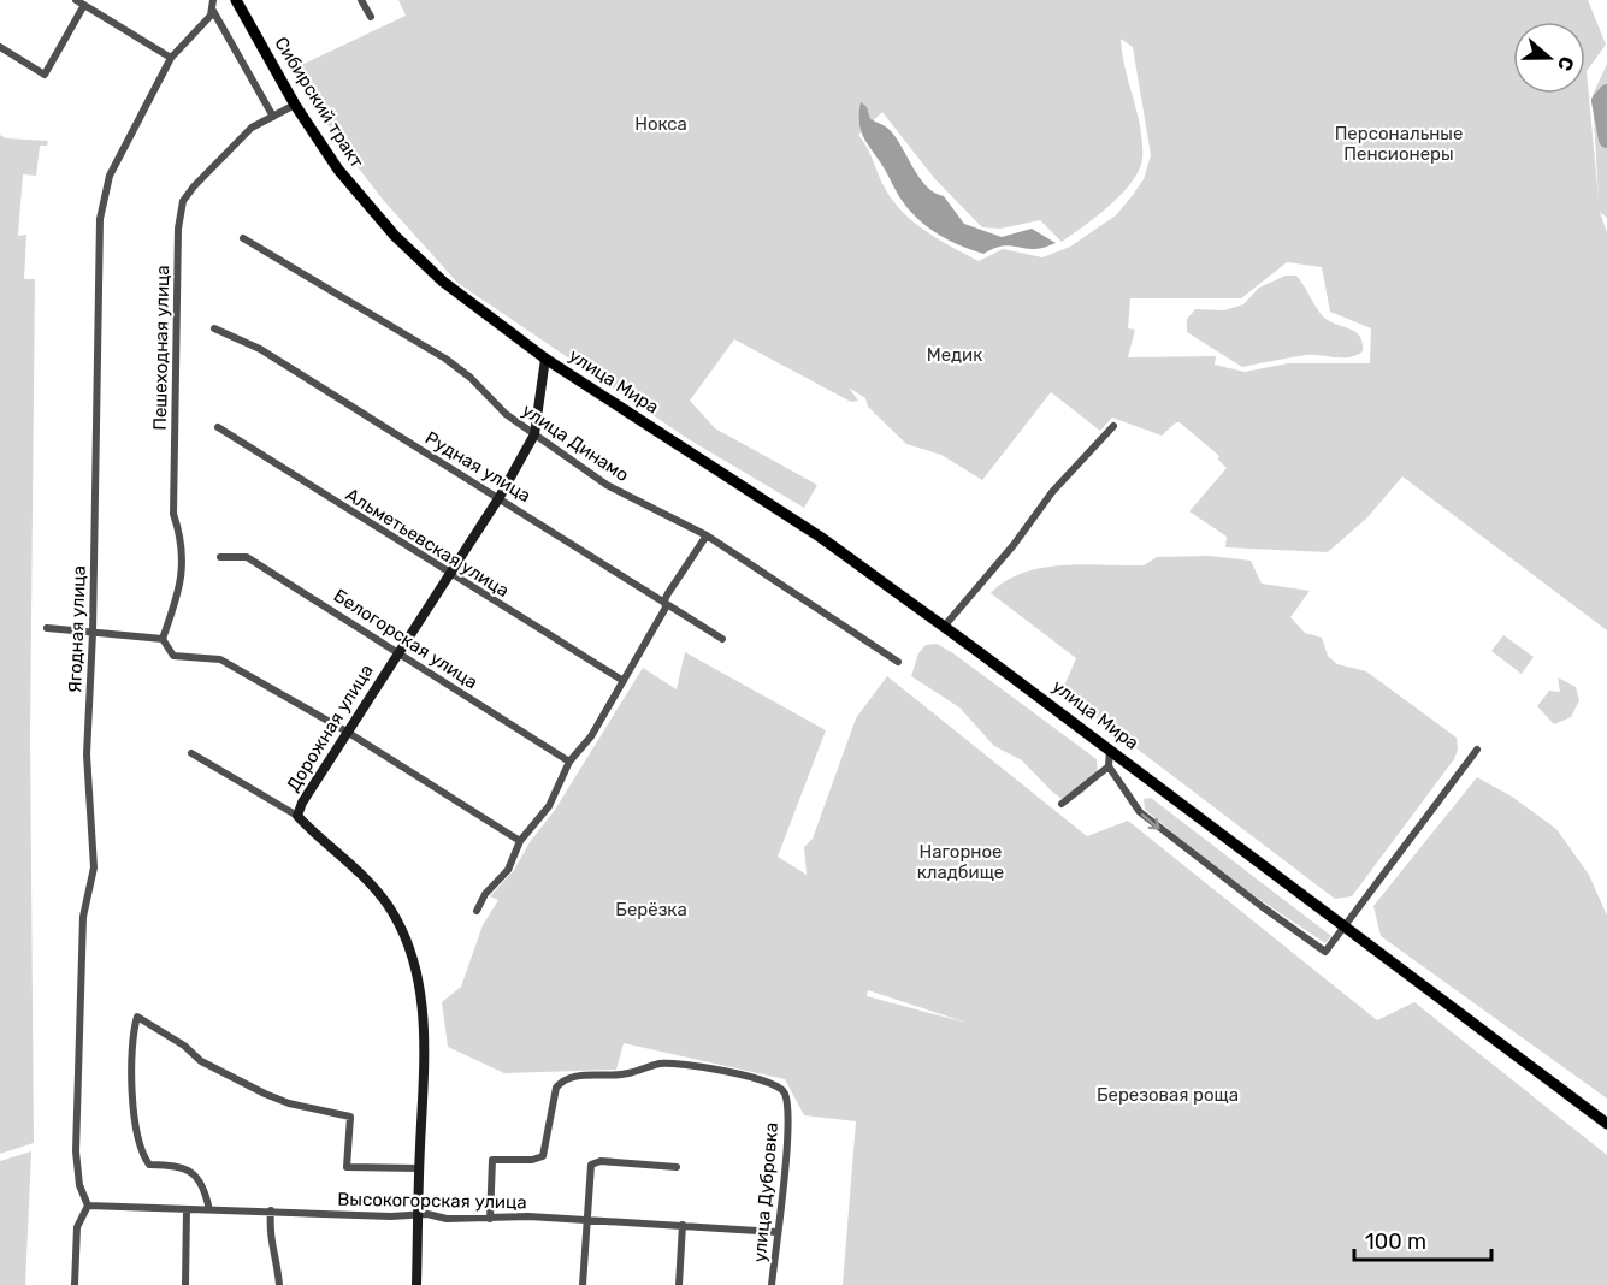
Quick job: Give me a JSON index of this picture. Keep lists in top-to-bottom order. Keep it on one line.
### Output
{"streets":{"main road":["Сибирский тракт","улица Мира"],"street":["Пешеходная улица","улица Динамо","Рудная улица","Альметьевская улица","Ягодная улица","Белогорская улица","Дорожная улица","улица Дубровка","Высокогорская улица"]},"crossings":[["Сибирский тракт","Пешеходная улица"],["Сибирский тракт","улица Мира"],["Сибирский тракт","Дорожная улица"],["улица Мира","Дорожная улица"],["улица Динамо","Дорожная улица"],["Рудная улица","Дорожная улица"],["Альметьевская улица","Дорожная улица"],["Ягодная улица","Высокогорская улица"],["Белогорская улица","Дорожная улица"],["Дорожная улица","Высокогорская улица"],["улица Дубровка","Высокогорская улица"]],"parks":["Нокса","Персональные Пенсионеры","Медик","Нагорное кладбище","Берёзка","Березовая роща"],"scale_bar":"100 m","north":"right"}
